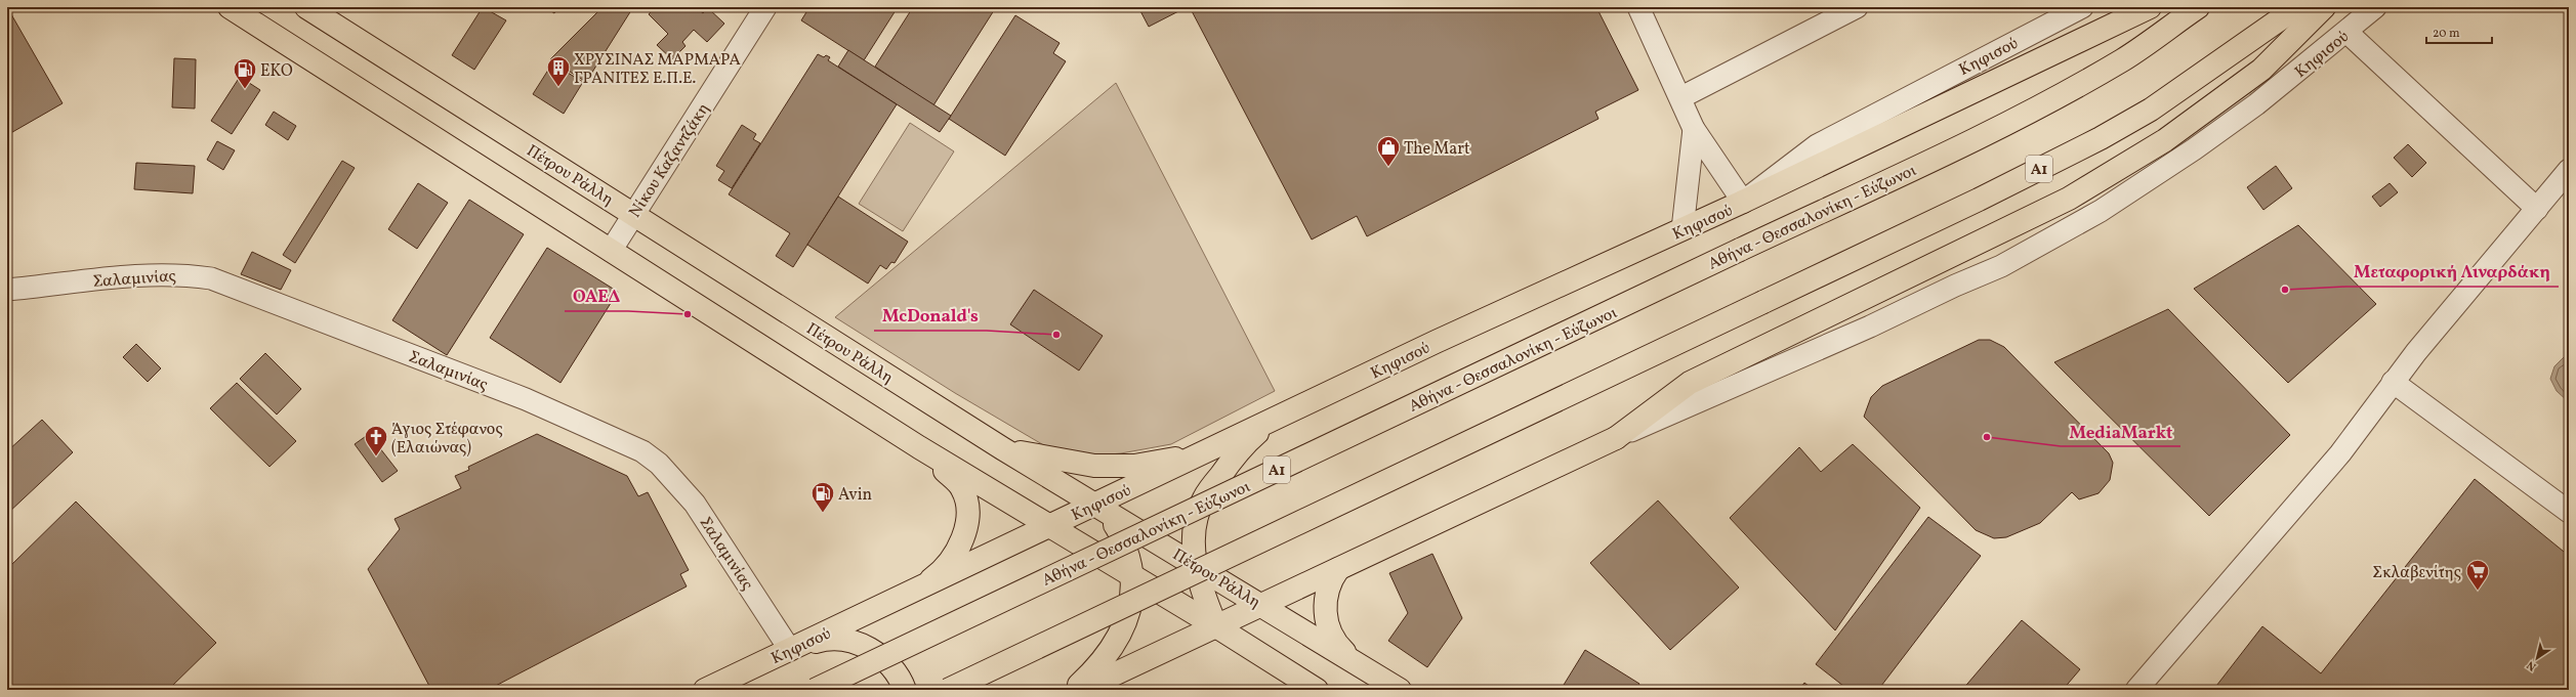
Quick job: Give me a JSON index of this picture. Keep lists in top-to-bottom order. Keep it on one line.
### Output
{"streets":{"main road":["Κηφισού","Α1","Πέτρου Ράλλη","Αθήνα - Θεσσαλονίκη - Εύζωνοι"],"street":["Νίκου Καζαντζάκη","Σαλαμινίας"]},"crossings":[["Κηφισού","Πέτρου Ράλλη"],["Κηφισού","Σαλαμινίας"],["Νίκου Καζαντζάκη","Πέτρου Ράλλη"]],"places":{"building":["ΧΡΥΣΙΝΑΣ ΜΑΡΜΑΡΑ ΓΡΑΝΙΤΕΣ Ε.Π.Ε."],"fuel station":["EKO","Avin"],"shop":["The Mart"],"other":["Μεταφορική Λιναρδάκη","ΟΑΕΔ","McDonald's","MediaMarkt"],"church":["Άγιος Στέφανος (Ελαιώνας)"],"supermarket":["Σκλαβενίτης"]},"scale_bar":"20 m","north":"bottom left"}
